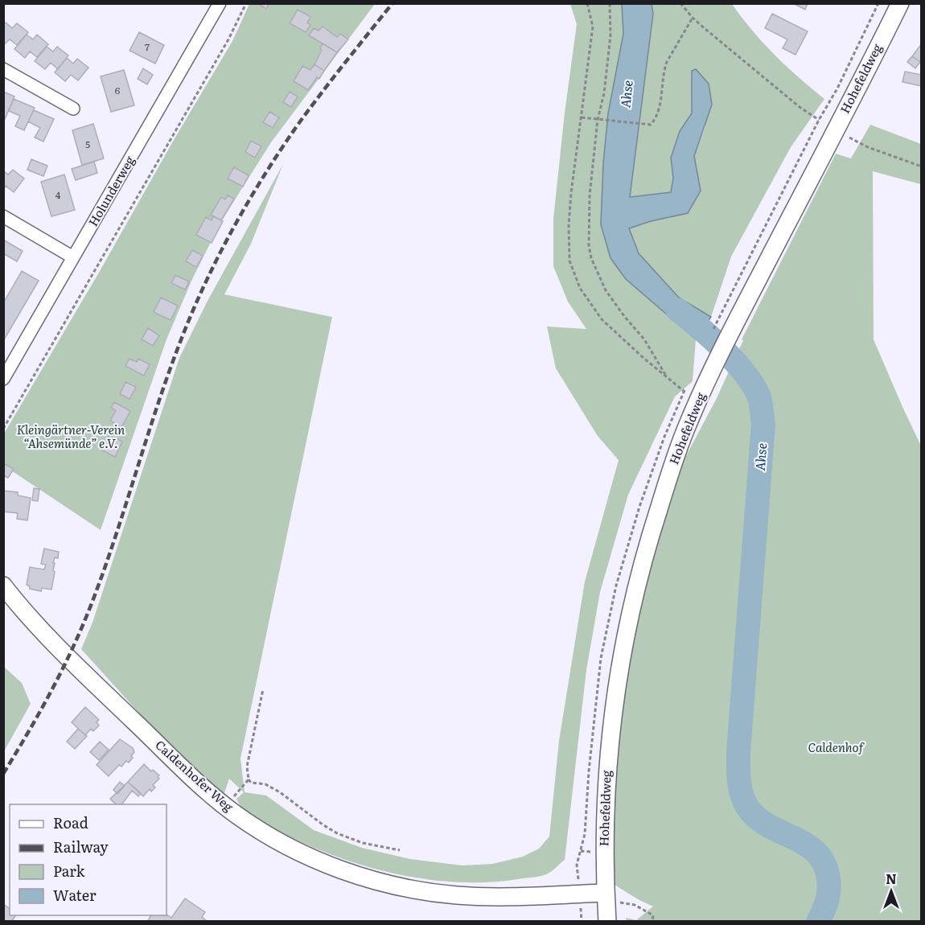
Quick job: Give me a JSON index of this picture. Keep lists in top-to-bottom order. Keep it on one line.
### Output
{"streets":{"main road":["Hohefeldweg","Caldenhofer Weg"],"street":["Holunderweg"]},"crossings":[["Hohefeldweg","Caldenhofer Weg"]],"water":["Ahse"],"parks":["Kleingärtner-Verein “Ahsemünde” e.V.","Caldenhof"],"house_numbers":["7","6","5","4"],"legend":["Road","Railway","Park","Water"],"north":"top"}
